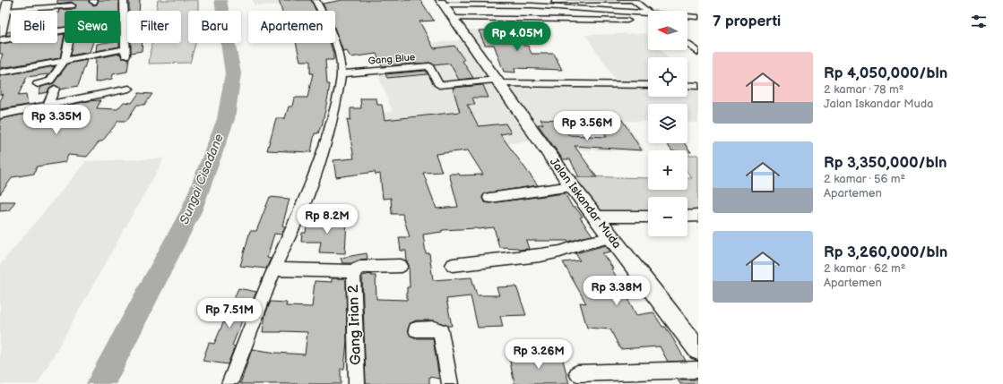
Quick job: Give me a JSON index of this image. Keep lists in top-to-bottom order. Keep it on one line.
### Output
{"streets":{"street":["Gang Blue","Jalan Iskandar Muda","Gang Irian 2"]},"crossings":[["Gang Blue","Jalan Iskandar Muda"]],"water":["Sungai Cisadane"],"north":"left","page":{"heading":"7 properti","map_buttons":["+","−"],"chip":["Beli","Sewa","Filter","Baru","Apartemen"],"price":["Rp 4.05M","Rp 3.35M","Rp 3.56M","Rp 8.2M","Rp 3.38M","Rp 7.51M","Rp 3.26M"],"list":[{"name":"Rp 4,050,000/bln","note":"2 kamar · 78 m² · Jalan Iskandar Muda"},{"name":"Rp 3,350,000/bln","note":"2 kamar · 56 m² · Apartemen"},{"name":"Rp 3,260,000/bln","note":"2 kamar · 62 m² · Apartemen"}]}}
